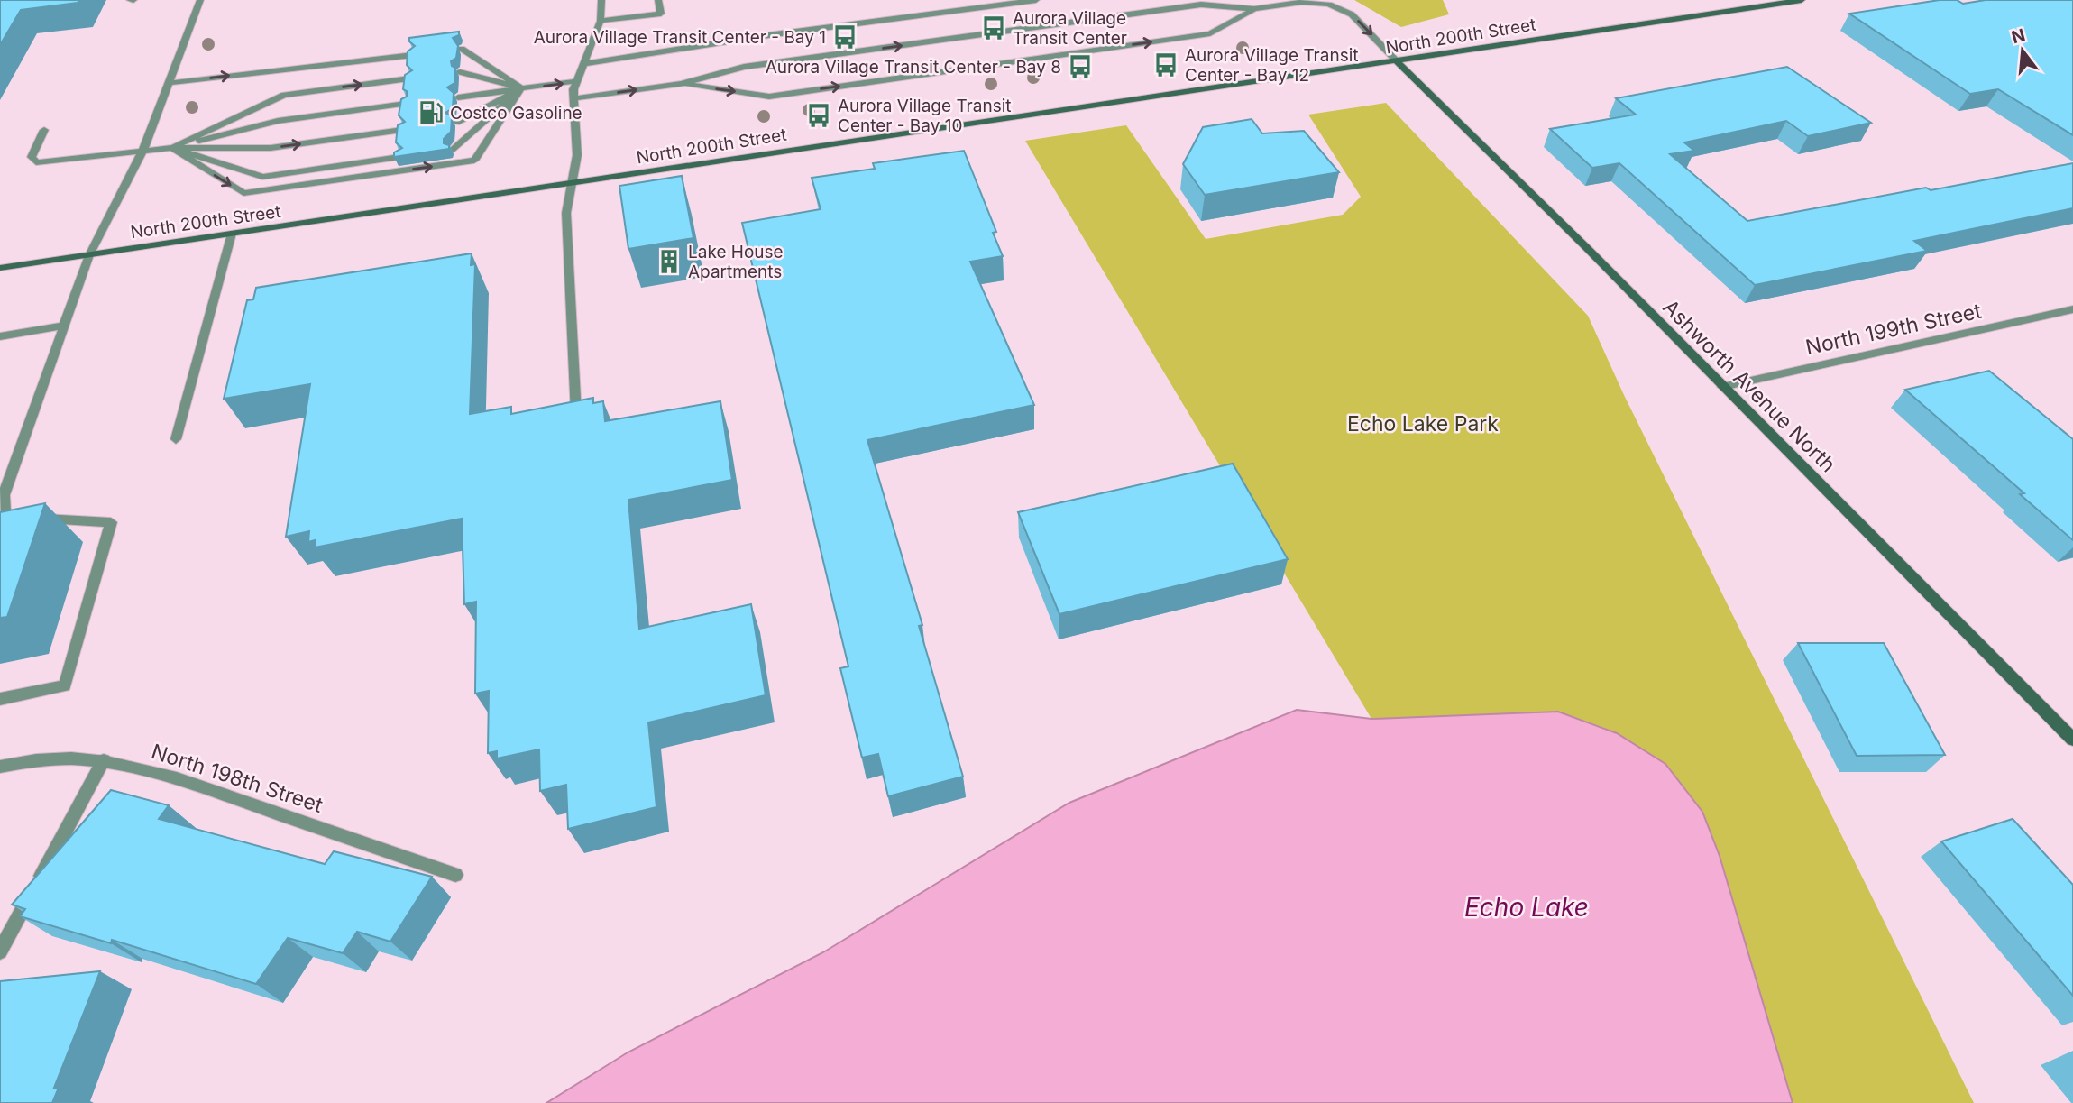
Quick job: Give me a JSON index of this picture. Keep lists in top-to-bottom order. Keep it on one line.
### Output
{"streets":{"street":["North 200th Street","North 199th Street","Ashworth Avenue North","North 198th Street"]},"crossings":[["North 200th Street","Ashworth Avenue North"],["North 199th Street","Ashworth Avenue North"]],"water":["Echo Lake"],"parks":["Echo Lake Park"],"places":{"bus stop":["Aurora Village Transit Center","Aurora Village Transit Center - Bay 1","Aurora Village Transit Center - Bay 12","Aurora Village Transit Center - Bay 8","Aurora Village Transit Center - Bay 10"],"fuel station":["Costco Gasoline"],"building":["Lake House Apartments"]},"north":"top"}
